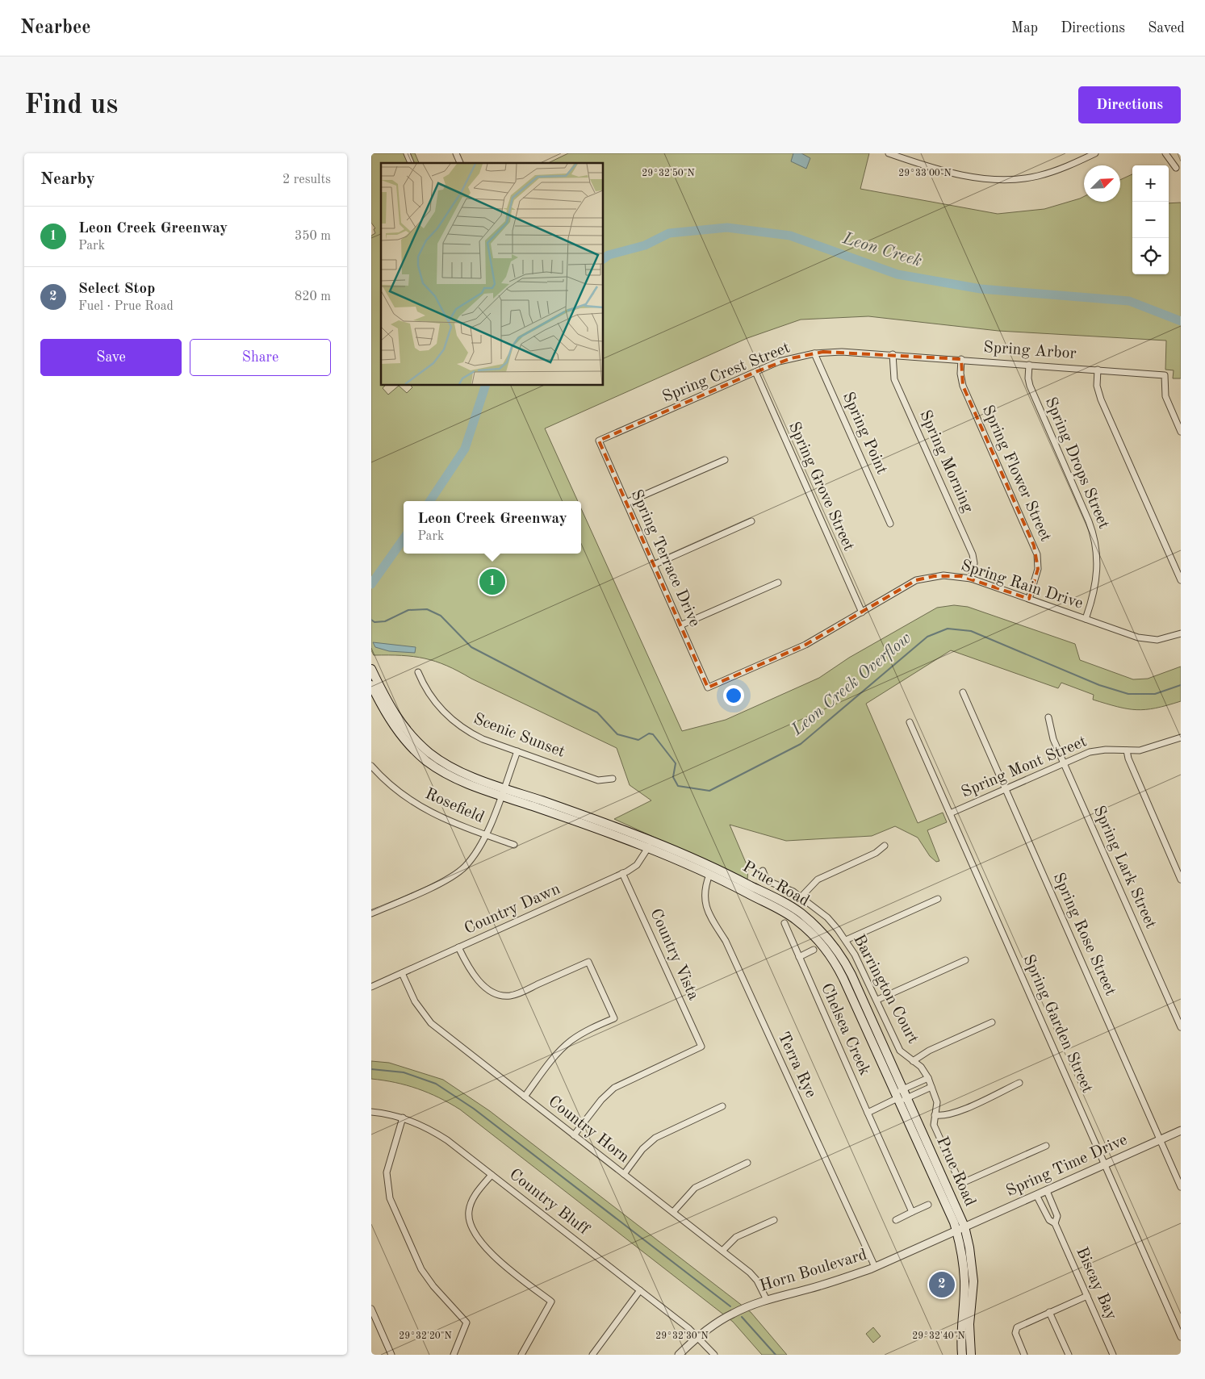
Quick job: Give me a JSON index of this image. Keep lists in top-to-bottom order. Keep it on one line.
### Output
{"streets":{"main road":["Prue Road"],"street":["Spring Arbor","Spring Crest Street","Spring Point","Spring Morning","Spring Drops Street","Spring Flower Street","Spring Grove Street","Spring Terrace Drive","Spring Rain Drive","Scenic Sunset","Spring Mont Street","Rosefield","Spring Lark Street","Country Dawn","Spring Rose Street","Country Vista","Barrington Court","Spring Garden Street","Chelsea Creek","Terra Rye","Country Horn","Spring Time Drive","Country Bluff","Horn Boulevard","Biscay Bay"]},"crossings":[["Spring Arbor","Spring Crest Street"],["Spring Arbor","Spring Morning"],["Spring Arbor","Spring Drops Street"],["Spring Arbor","Spring Flower Street"],["Spring Crest Street","Spring Point"],["Spring Crest Street","Spring Morning"],["Spring Crest Street","Spring Grove Street"],["Spring Crest Street","Spring Terrace Drive"],["Spring Morning","Spring Rain Drive"],["Spring Drops Street","Spring Rain Drive"],["Spring Flower Street","Spring Rain Drive"],["Spring Grove Street","Spring Rain Drive"],["Spring Terrace Drive","Spring Rain Drive"],["Spring Mont Street","Spring Lark Street"],["Spring Mont Street","Spring Rose Street"],["Spring Mont Street","Spring Garden Street"],["Prue Road","Country Dawn"],["Prue Road","Terra Rye"],["Prue Road","Spring Time Drive"],["Prue Road","Horn Boulevard"],["Country Dawn","Country Vista"],["Country Dawn","Country Horn"],["Spring Rose Street","Spring Time Drive"],["Country Vista","Country Horn"],["Spring Garden Street","Spring Time Drive"],["Terra Rye","Horn Boulevard"],["Country Horn","Horn Boulevard"],["Spring Time Drive","Horn Boulevard"],["Spring Time Drive","Biscay Bay"],["Country Bluff","Horn Boulevard"]],"water":["Leon Creek","Leon Creek Overflow"],"north":"top right","page":{"header":"Nearbee","nav":["Map","Directions","Saved"],"buttons":["Directions",["Save","Share"]],"title":"Find us","heading":["Nearby","2 results"],"map_buttons":["+","−"],"list":[{"mark":"1","name":"Leon Creek Greenway","note":"Park","value":"350 m"},{"mark":"2","name":"Select Stop","note":"Fuel · Prue Road","value":"820 m"}],"popup":["Leon Creek Greenway","Park"],"pins":["1","2"]},"coordinates":["29°32'50\"N","29°33'00\"N","29°32'20\"N","29°32'30\"N","29°32'40\"N"]}
